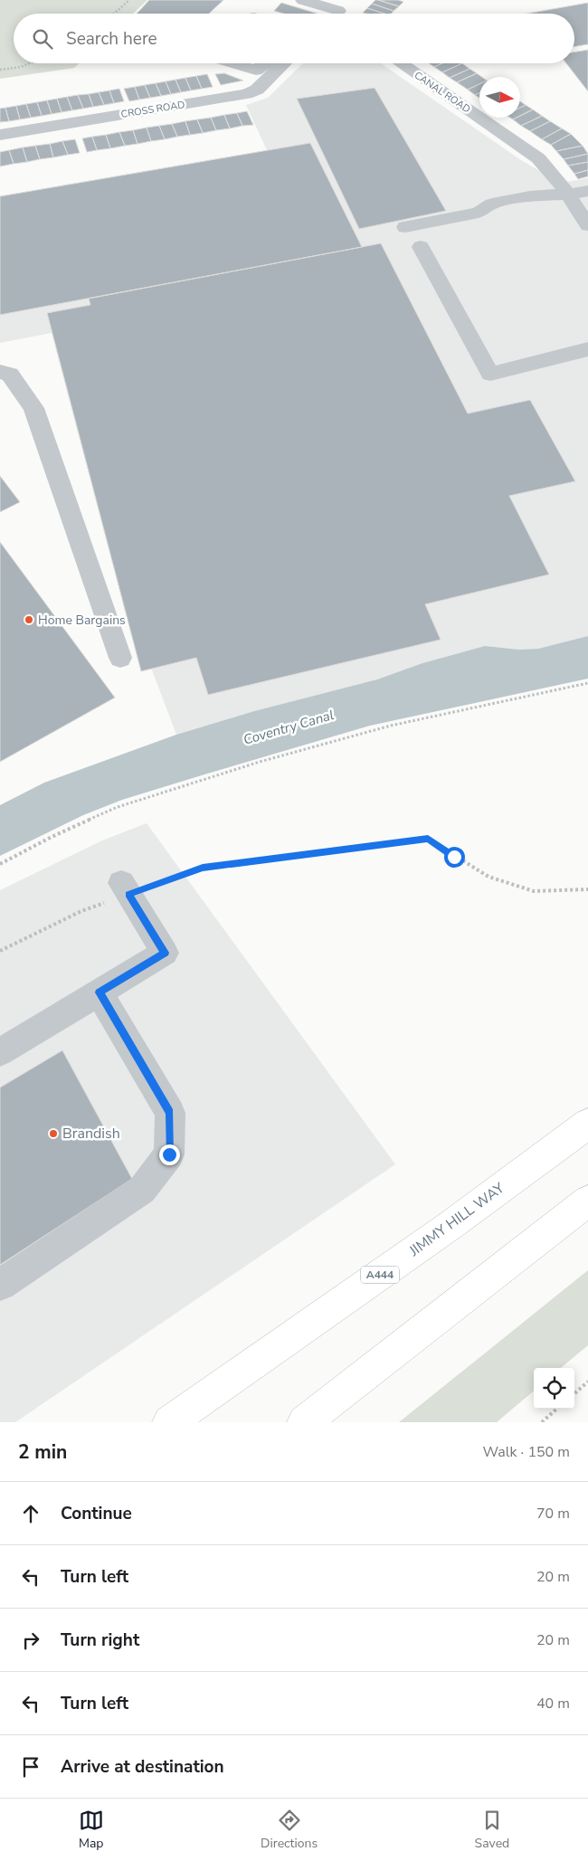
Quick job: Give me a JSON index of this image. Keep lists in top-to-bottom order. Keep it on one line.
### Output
{"streets":{"highway":["JIMMY HILL WAY","A444"],"street":["CANAL ROAD","CROSS ROAD"]},"water":["Coventry Canal"],"places":["Home Bargains","Brandish"],"north":"right","page":{"search":"Search here","heading":["2 min","Walk · 150 m"],"list":[["Continue","70 m"],["Turn left","20 m"],["Turn right","20 m"],["Turn left","40 m"],"Arrive at destination"],"nav":["Map","Directions","Saved"]}}
